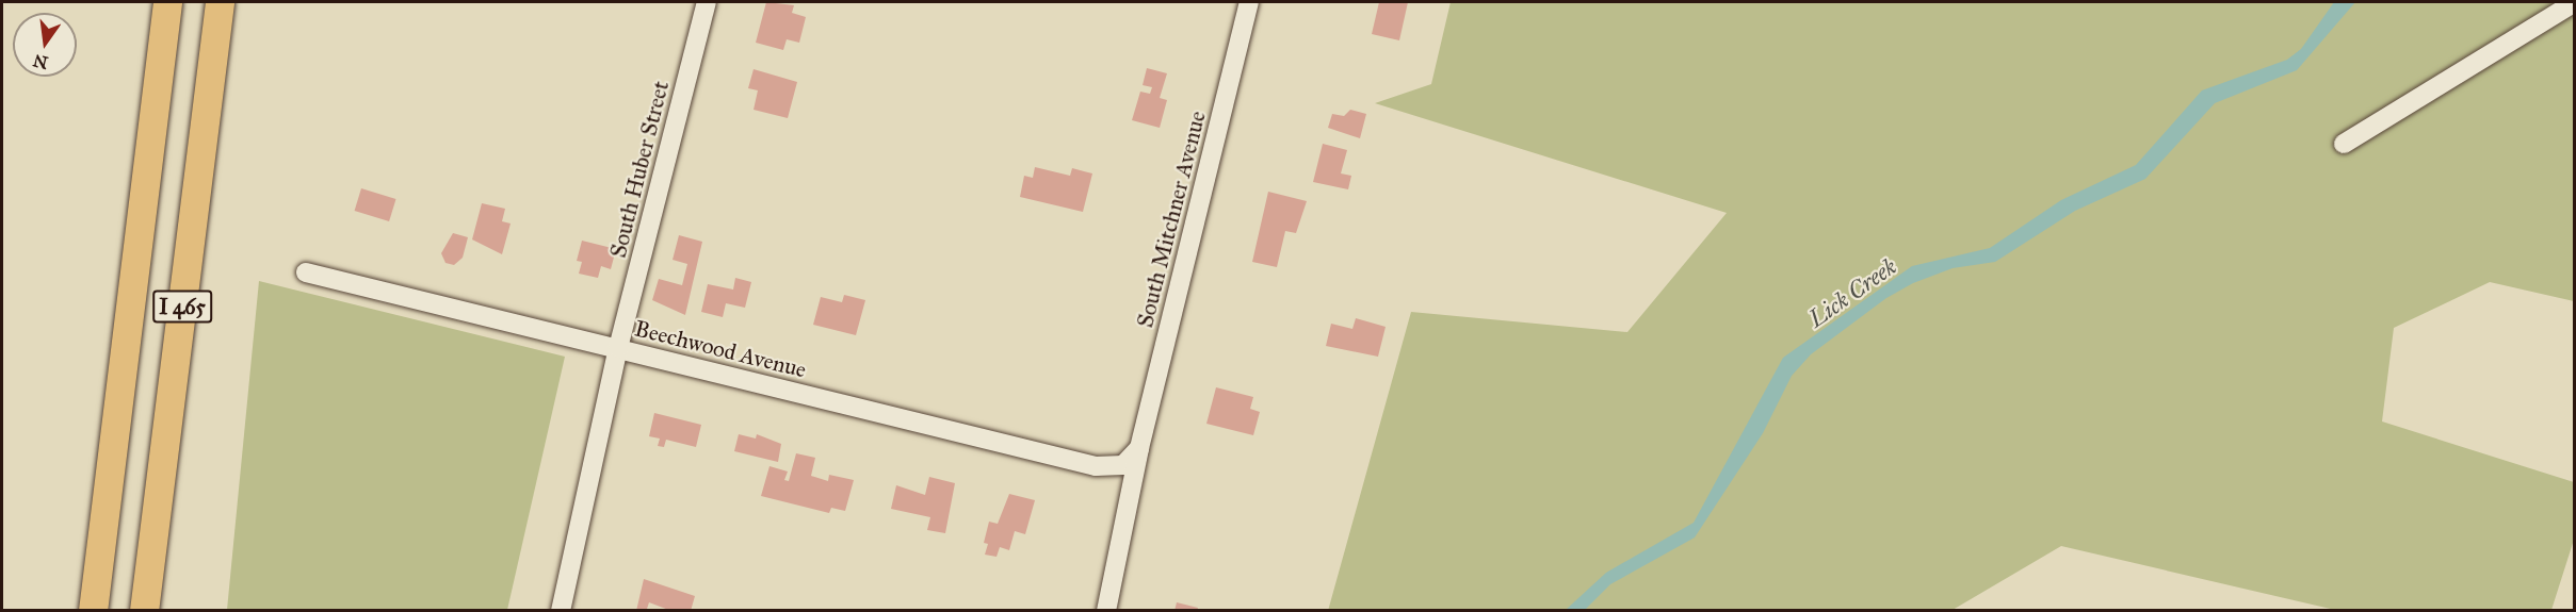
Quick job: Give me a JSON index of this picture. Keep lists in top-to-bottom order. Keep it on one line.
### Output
{"streets":{"highway":["I 465"],"street":["South Huber Street","South Mitchner Avenue","Beechwood Avenue"]},"crossings":[["South Huber Street","Beechwood Avenue"],["South Mitchner Avenue","Beechwood Avenue"]],"water":["Lick Creek"],"north":"bottom"}
